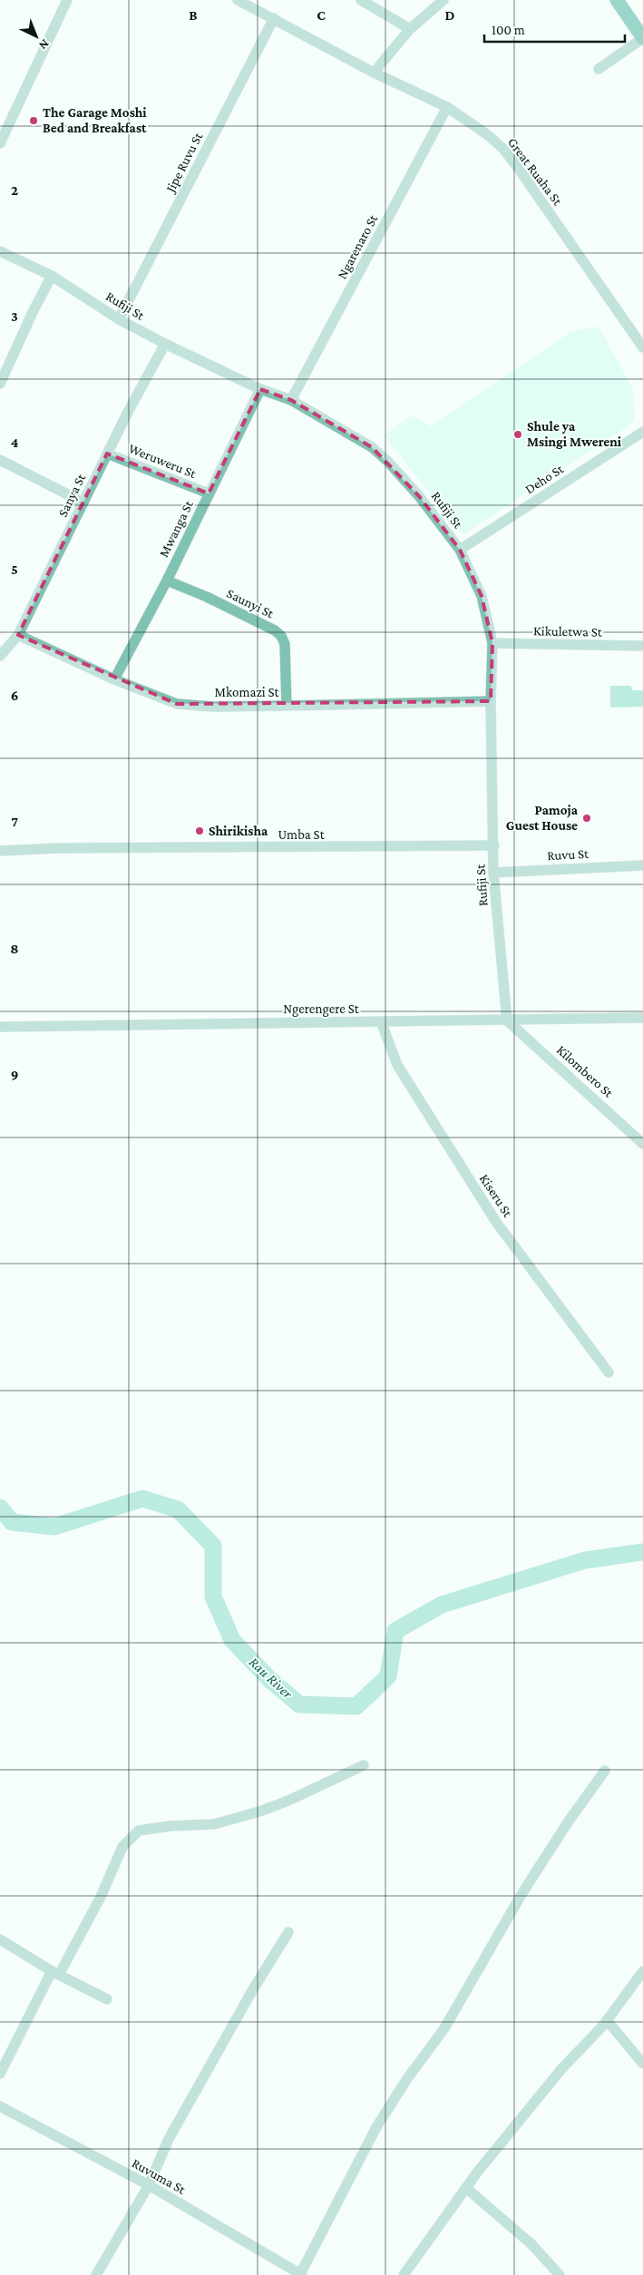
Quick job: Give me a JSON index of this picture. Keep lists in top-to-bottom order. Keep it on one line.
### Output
{"streets":{"street":["Jipe Ruvu St","Great Ruaha St","Ngarenaro St","Rufiji St","Weruweru St","Deho St","Sanya St","Mwanga St","Saunyi St","Kikuletwa St","Mkomazi St","Umba St","Ruvu St","Ngerengere St","Kilombero St","Kiseru St","Ruvuma St"]},"crossings":[["Jipe Ruvu St","Great Ruaha St"],["Jipe Ruvu St","Rufiji St"],["Great Ruaha St","Ngarenaro St"],["Ngarenaro St","Rufiji St"],["Rufiji St","Deho St"],["Rufiji St","Sanya St"],["Rufiji St","Mwanga St"],["Rufiji St","Kikuletwa St"],["Rufiji St","Mkomazi St"],["Rufiji St","Umba St"],["Rufiji St","Ruvu St"],["Rufiji St","Ngerengere St"],["Rufiji St","Kilombero St"],["Weruweru St","Sanya St"],["Weruweru St","Mwanga St"],["Sanya St","Mkomazi St"],["Mwanga St","Saunyi St"],["Mwanga St","Mkomazi St"],["Saunyi St","Mkomazi St"],["Ngerengere St","Kilombero St"],["Ngerengere St","Kiseru St"]],"water":["Rau River"],"places":["The Garage Moshi Bed and Breakfast","Shule ya Msingi Mwereni","Pamoja Guest House","Shirikisha"],"scale_bar":"100 m","north":"bottom right","grid":{"columns":["B","C","D"],"rows":["2","3","4","5","6","7","8","9"]}}
